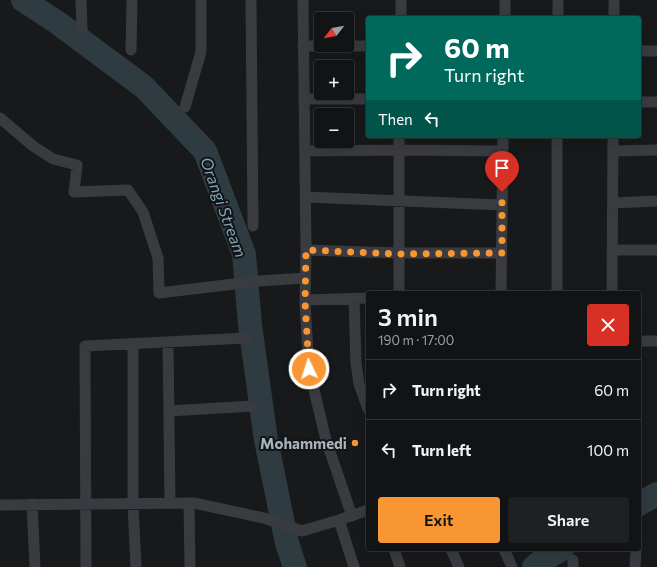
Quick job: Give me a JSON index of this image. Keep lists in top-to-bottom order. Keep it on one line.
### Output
{"water":["Orangi Stream"],"places":["Mohammedi"],"north":"bottom left","page":{"map_buttons":["+","−"],"turn":["60 m","Turn right"],"then":"Then","heading":["3 min","190 m · 17:00"],"list":[{"name":"Turn right","value":"60 m"},{"name":"Turn left","value":"100 m"}],"buttons":["Exit","Share"]}}
